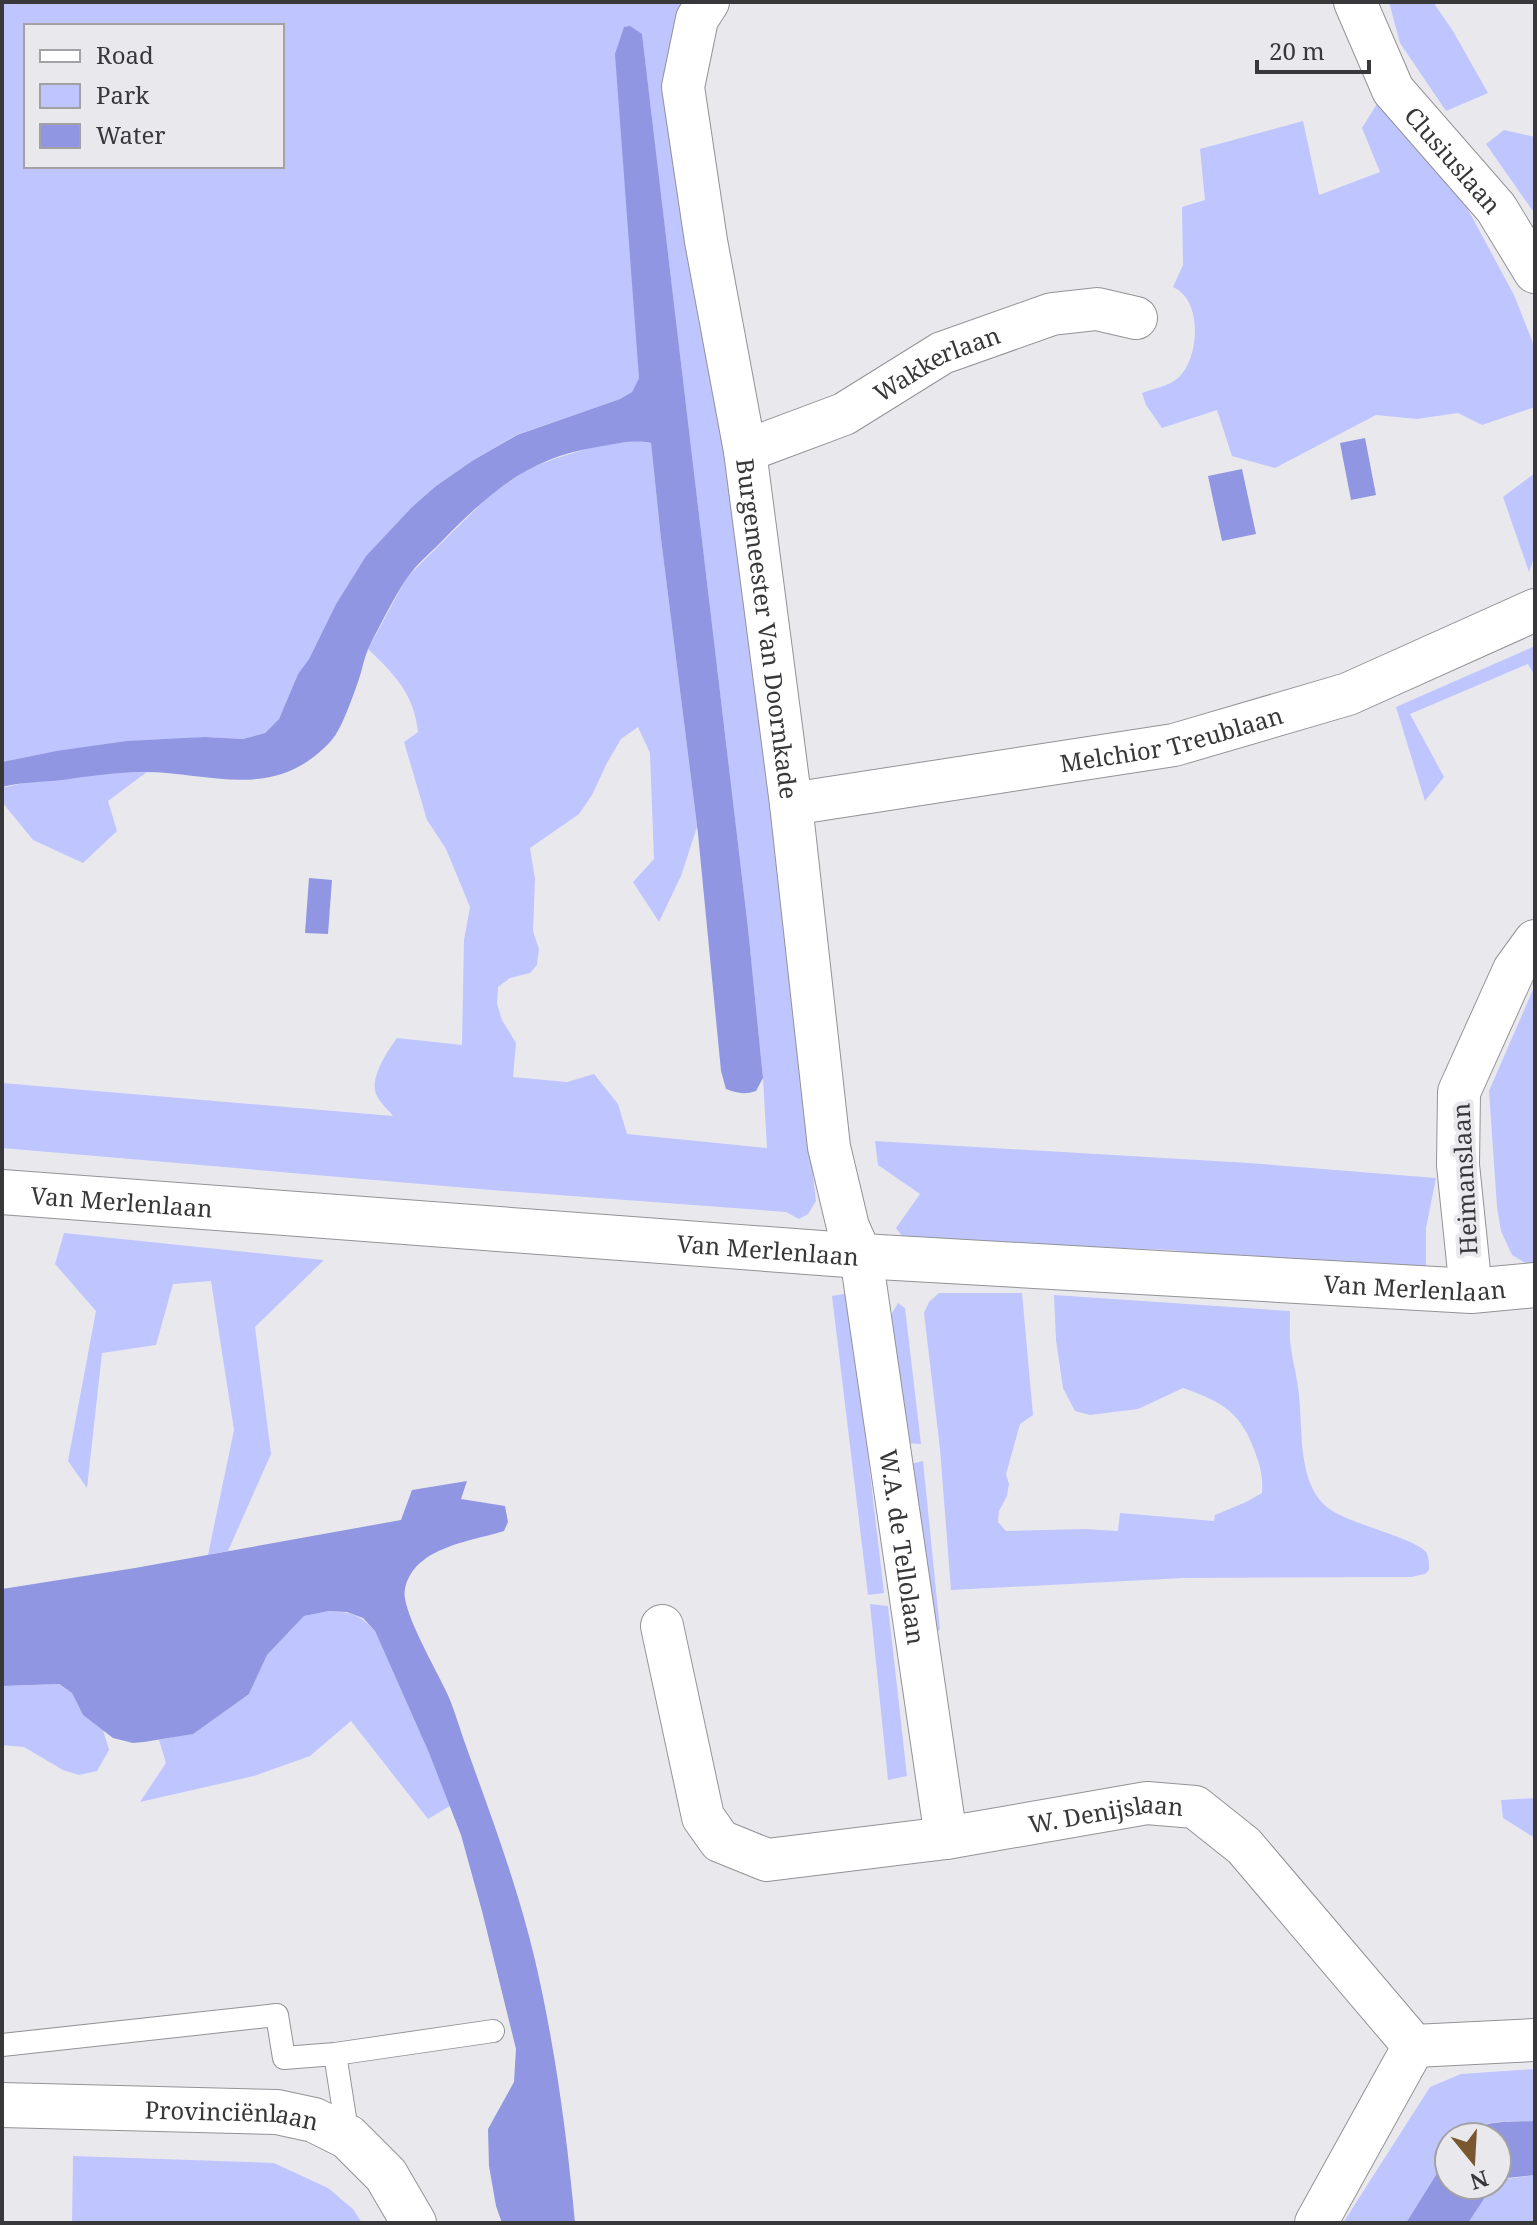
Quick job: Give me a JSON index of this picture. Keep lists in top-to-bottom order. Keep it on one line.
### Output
{"streets":{"main road":["Van Merlenlaan","Provinciënlaan"],"street":["Clusiuslaan","Wakkerlaan","Burgemeester Van Doornkade","Melchior Treublaan","Heimanslaan","W.A. de Tellolaan","W. Denijslaan"]},"crossings":[["Wakkerlaan","Burgemeester Van Doornkade"],["Burgemeester Van Doornkade","Melchior Treublaan"],["Burgemeester Van Doornkade","Van Merlenlaan"],["Burgemeester Van Doornkade","W.A. de Tellolaan"],["Heimanslaan","Van Merlenlaan"],["Van Merlenlaan","W.A. de Tellolaan"],["W.A. de Tellolaan","W. Denijslaan"]],"legend":["Road","Park","Water"],"scale_bar":"20 m","north":"bottom"}
